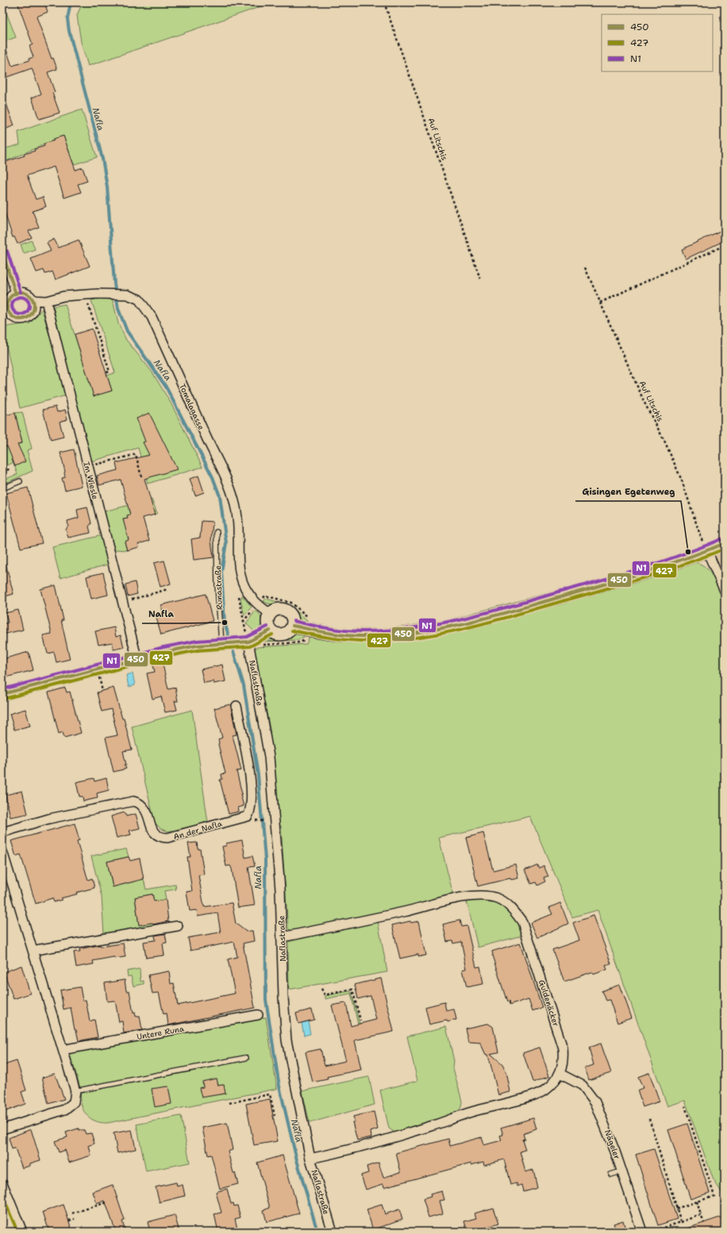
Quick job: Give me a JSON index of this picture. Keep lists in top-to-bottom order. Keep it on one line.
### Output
{"streets":{"street":["Tomalagasse","Im Wiesle","Naflastraße","An der Nafla","Guldenäcker","Untere Runa","Nägeler"],"lane":["Runastraße"],"path":["Auf Litschis"]},"crossings":[["Tomalagasse","Im Wiesle"],["Naflastraße","Guldenäcker"],["Guldenäcker","Nägeler"]],"water":["Nafla"],"places":["Gisingen Egetenweg","Nafla"],"lines":["transit line N1","transit line 450","transit line 427"],"legend":["450","427","N1"]}
